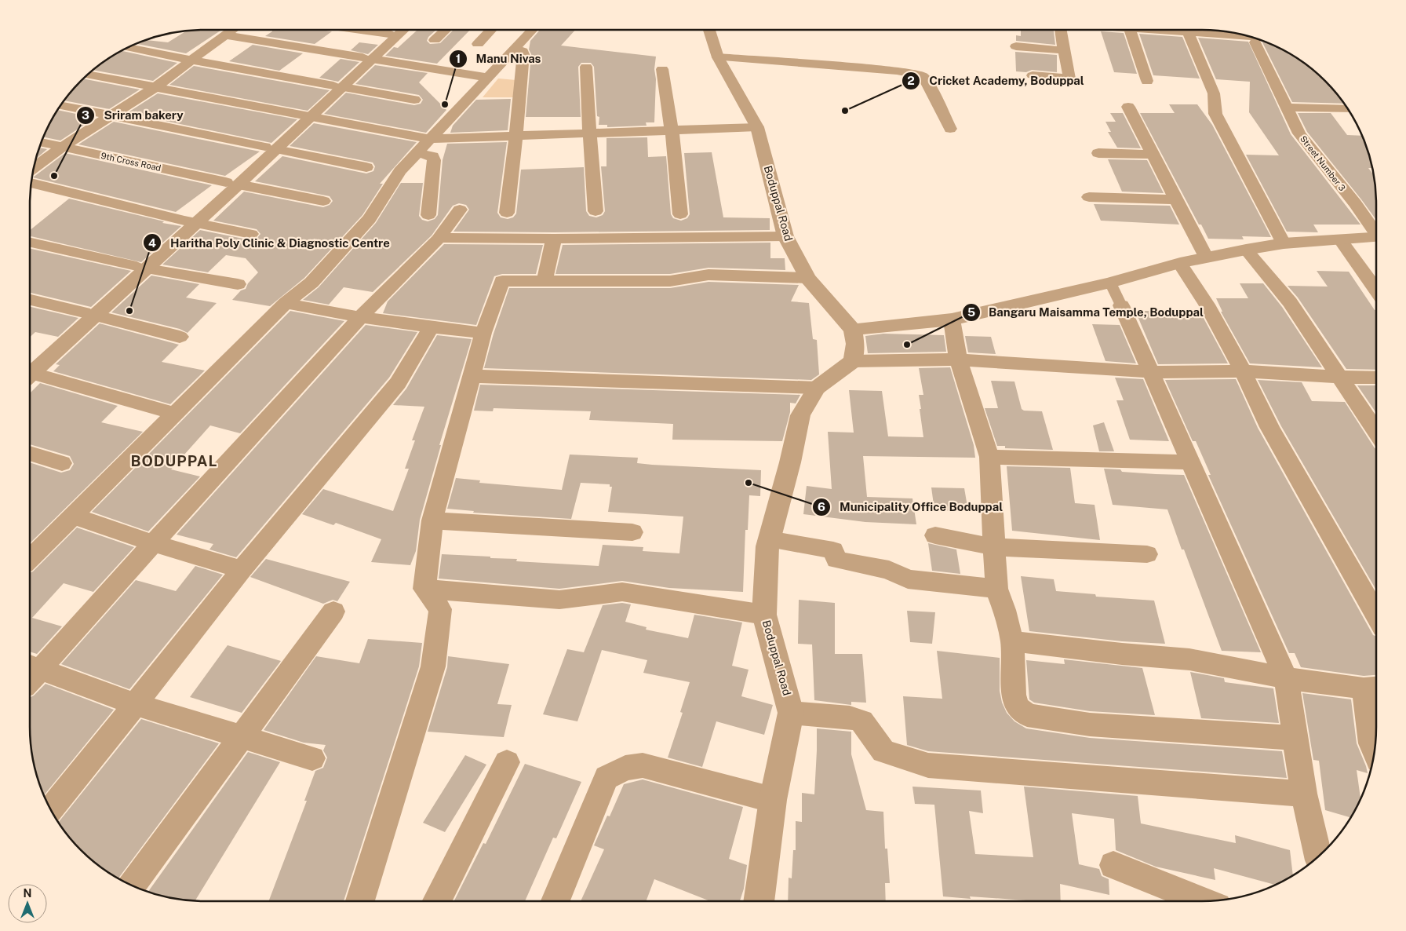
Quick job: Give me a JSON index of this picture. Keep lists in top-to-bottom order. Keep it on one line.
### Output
{"streets":{"street":["9th Cross Road","Street Number 3","Boduppal Road"]},"districts":["BODUPPAL"],"places":["Manu Nivas","Cricket Academy, Boduppal","Sriram bakery","Haritha Poly Clinic & Diagnostic Centre","Bangaru Maisamma Temple, Boduppal","Municipality Office Boduppal"],"north":"top"}
